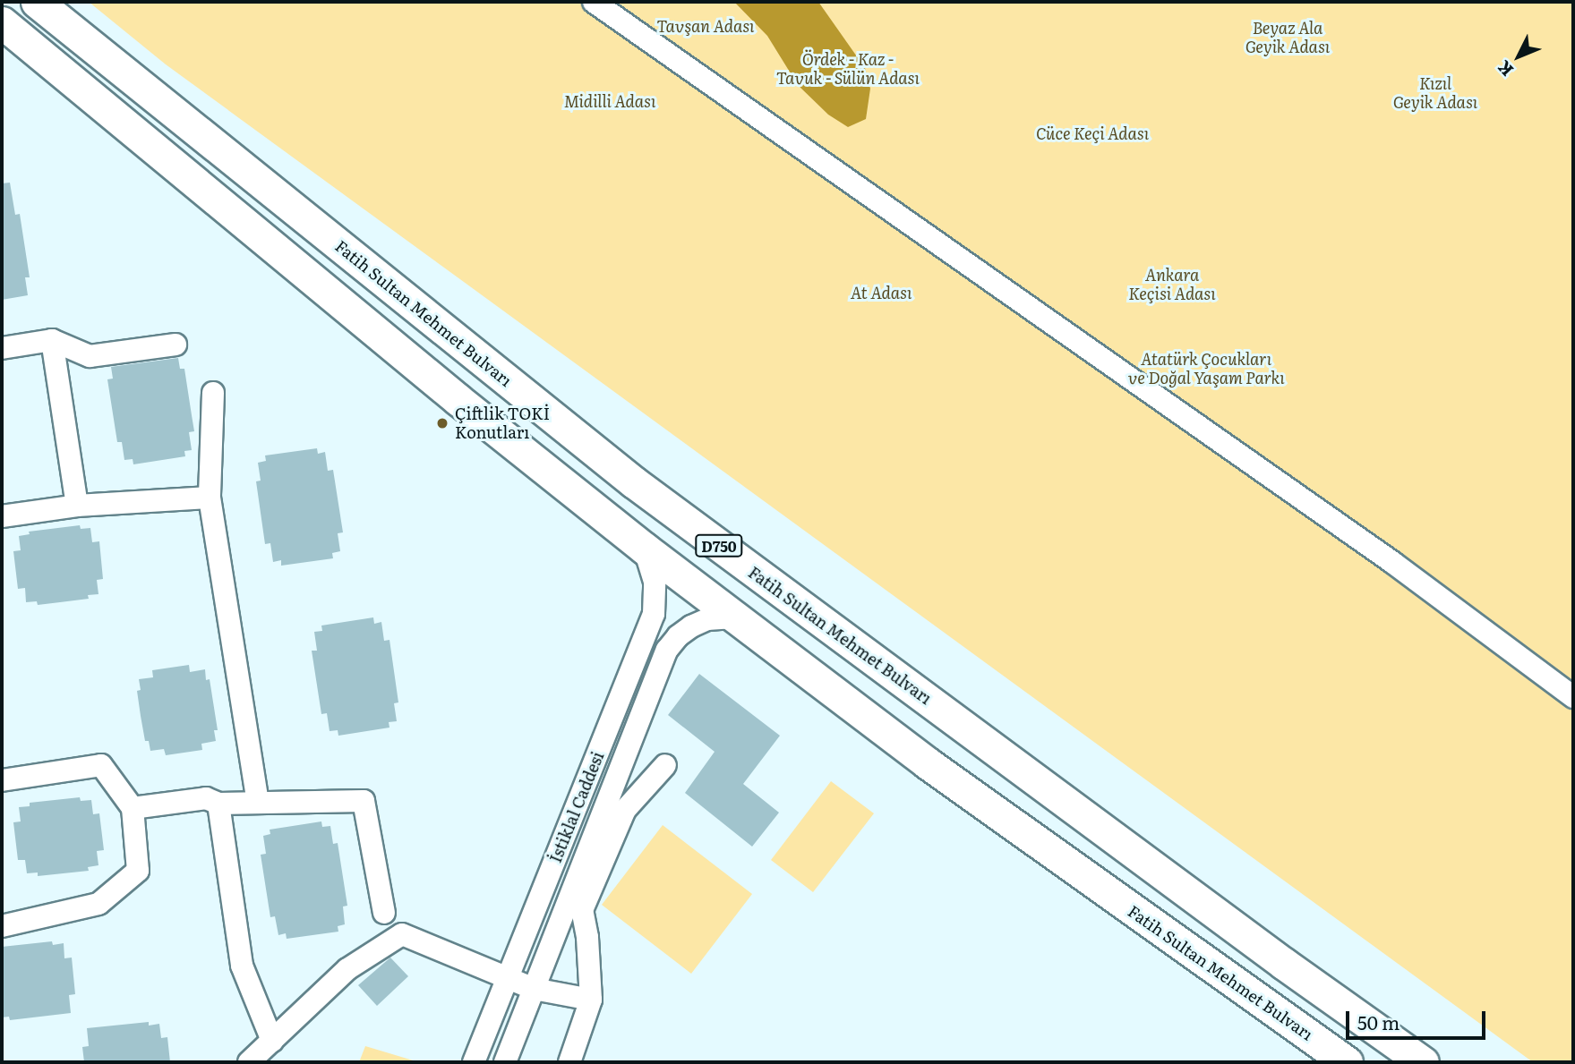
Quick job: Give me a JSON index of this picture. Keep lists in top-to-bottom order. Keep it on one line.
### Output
{"streets":{"highway":["Fatih Sultan Mehmet Bulvarı","D750"],"street":["İstiklal Caddesi"]},"crossings":[["Fatih Sultan Mehmet Bulvarı","İstiklal Caddesi"]],"parks":["Tavşan Adası","Beyaz Ala Geyik Adası","Ördek - Kaz - Tavuk - Sülün Adası","Kızıl Geyik Adası","Midilli Adası","Cüce Keçi Adası","Ankara Keçisi Adası","At Adası","Atatürk Çocukları ve Doğal Yaşam Parkı"],"places":["Çiftlik TOKİ Konutları"],"scale_bar":"50 m","north":"bottom left"}
